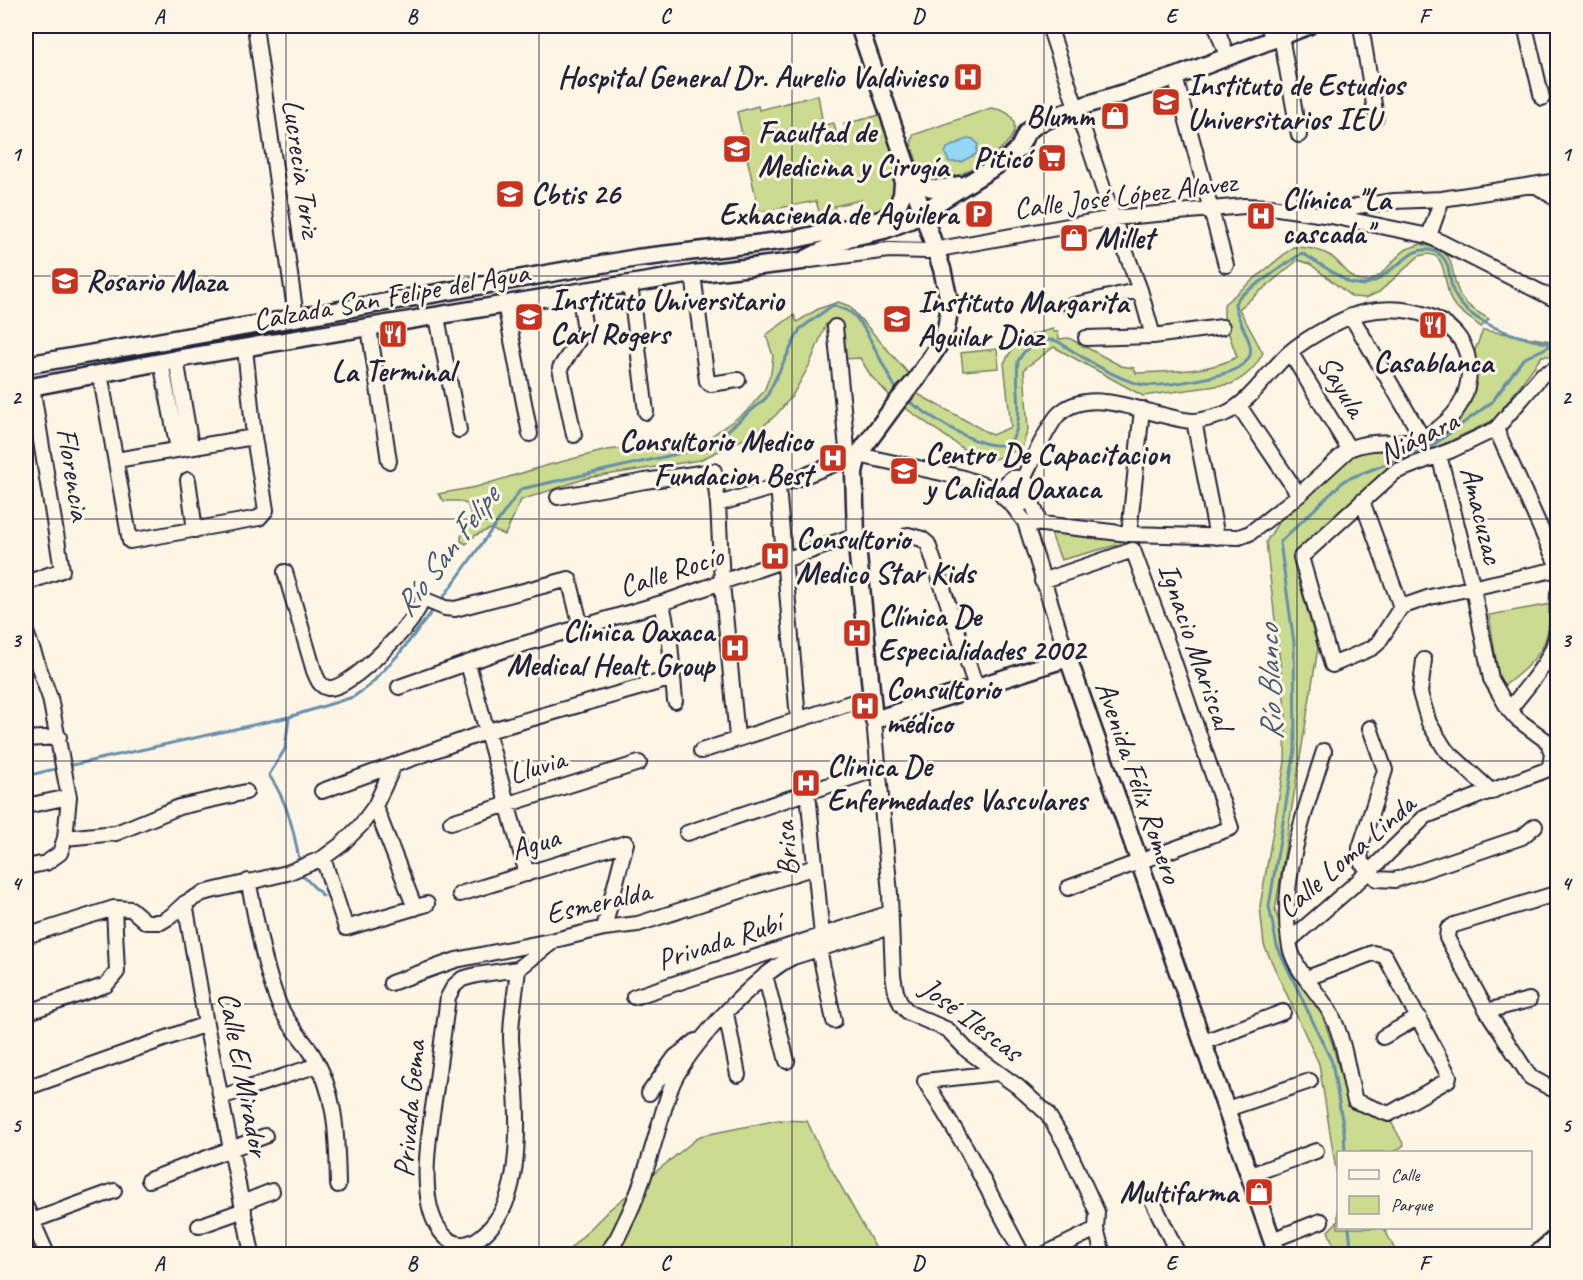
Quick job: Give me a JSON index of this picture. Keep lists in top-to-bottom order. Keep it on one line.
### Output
{"streets":{"main road":["Calzada San Felipe del Agua","Avenida Félix Romero"],"street":["Lucrecia Toriz","Calle José López Alavez","Sayula","Niágara","Florencia","Amacuzac","Calle Rocío","Ignacio Mariscal","Lluvia","Agua","Brisa","Calle Loma Linda","Esmeralda","Privada Rubí","José Ilescas","Calle El Mirador","Privada Gema"]},"crossings":[["Lucrecia Toriz","Calzada San Felipe del Agua"],["Calzada San Felipe del Agua","Florencia"],["Niágara","Amacuzac"],["Amacuzac","Calle Loma Linda"],["Ignacio Mariscal","Avenida Félix Romero"],["Agua","Esmeralda"],["Brisa","Esmeralda"],["Brisa","Privada Rubí"],["Esmeralda","Privada Gema"]],"water":["Río San Felipe","Río Blanco"],"places":{"hospital":["Hospital General Dr. Aurelio Valdivieso","Clínica \"La cascada\"","Consultorio Medico Fundacion Best","Consultorio Medico Star Kids","Clínica De Especialidades 2002","Clinica Oaxaca Medical Healt Group","Consultorio médico","Clinica De Enfermedades Vasculares"],"school or university":["Instituto de Estudios Universitarios IEU","Facultad de Medicina y Cirugía","Cbtis 26","Rosario Maza","Instituto Universitario Carl Rogers","Instituto Margarita Aguilar Diaz","Centro De Capacitacion y Calidad Oaxaca"],"shop":["Blumm","Millet","Multifarma"],"supermarket":["Piticó"],"parking":["Exhacienda de Aguilera"],"restaurant":["Casablanca","La Terminal"]},"legend":["Calle","Parque"],"grid":{"columns":["A","B","C","D","E","F"],"rows":["1","2","3","4","5"]}}
